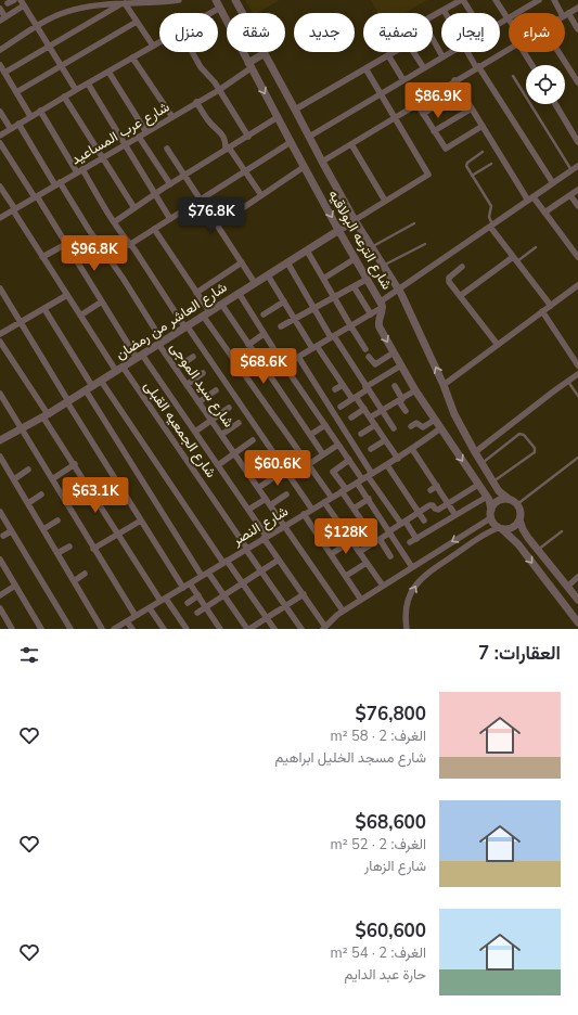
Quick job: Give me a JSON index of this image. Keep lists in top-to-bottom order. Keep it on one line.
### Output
{"streets":{"street":["شارع عرب المساعيد","شارع الترعه البولاقيه","شارع العاشر من رمضان","شارع سيد الموجى","شارع الجمعيه القبلى","شارع النصر"]},"crossings":[["شارع عرب المساعيد","شارع الترعه البولاقيه"],["شارع عرب المساعيد","شارع سيد الموجى"],["شارع عرب المساعيد","شارع الجمعيه القبلى"],["شارع الترعه البولاقيه","شارع العاشر من رمضان"],["شارع الترعه البولاقيه","شارع النصر"],["شارع العاشر من رمضان","شارع سيد الموجى"],["شارع العاشر من رمضان","شارع الجمعيه القبلى"],["شارع سيد الموجى","شارع النصر"],["شارع الجمعيه القبلى","شارع النصر"]],"page":{"chip":["شراء","إيجار","تصفية","جديد","شقة","منزل"],"price":["$86.9K","$76.8K","$96.8K","$68.6K","$60.6K","$63.1K","$128K"],"heading":"العقارات: 7","list":[{"name":"$76,800","note":"الغرف: 2 · 58 m² · شارع مسجد الخليل ابراهيم"},{"name":"$68,600","note":"الغرف: 2 · 52 m² · شارع الزهار"},{"name":"$60,600","note":"الغرف: 2 · 54 m² · حارة عبد الدايم"}]}}
